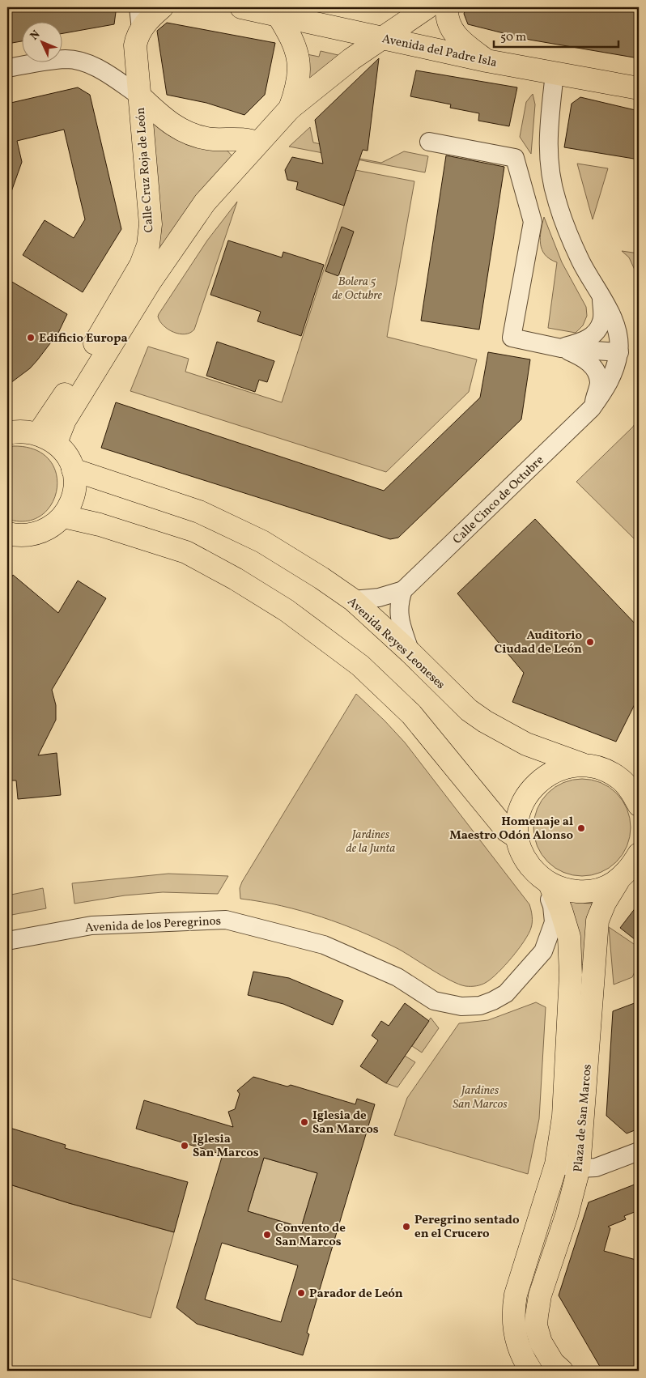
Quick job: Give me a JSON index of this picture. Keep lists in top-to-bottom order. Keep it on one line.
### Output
{"streets":{"main road":["Avenida del Padre Isla","Calle Cruz Roja de León","Avenida Reyes Leoneses","Plaza de San Marcos"],"street":["Calle Cinco de Octubre","Avenida de los Peregrinos"]},"crossings":[["Avenida del Padre Isla","Calle Cinco de Octubre"],["Calle Cinco de Octubre","Avenida Reyes Leoneses"],["Avenida de los Peregrinos","Plaza de San Marcos"]],"parks":["Bolera 5 de Octubre","Jardines de la Junta","Jardines San Marcos"],"places":["Edificio Europa","Auditorio Ciudad de León","Homenaje al Maestro Odón Alonso","Iglesia de San Marcos","Iglesia San Marcos","Peregrino sentado en el Crucero","Convento de San Marcos","Parador de León"],"scale_bar":"50 m","north":"top left"}
